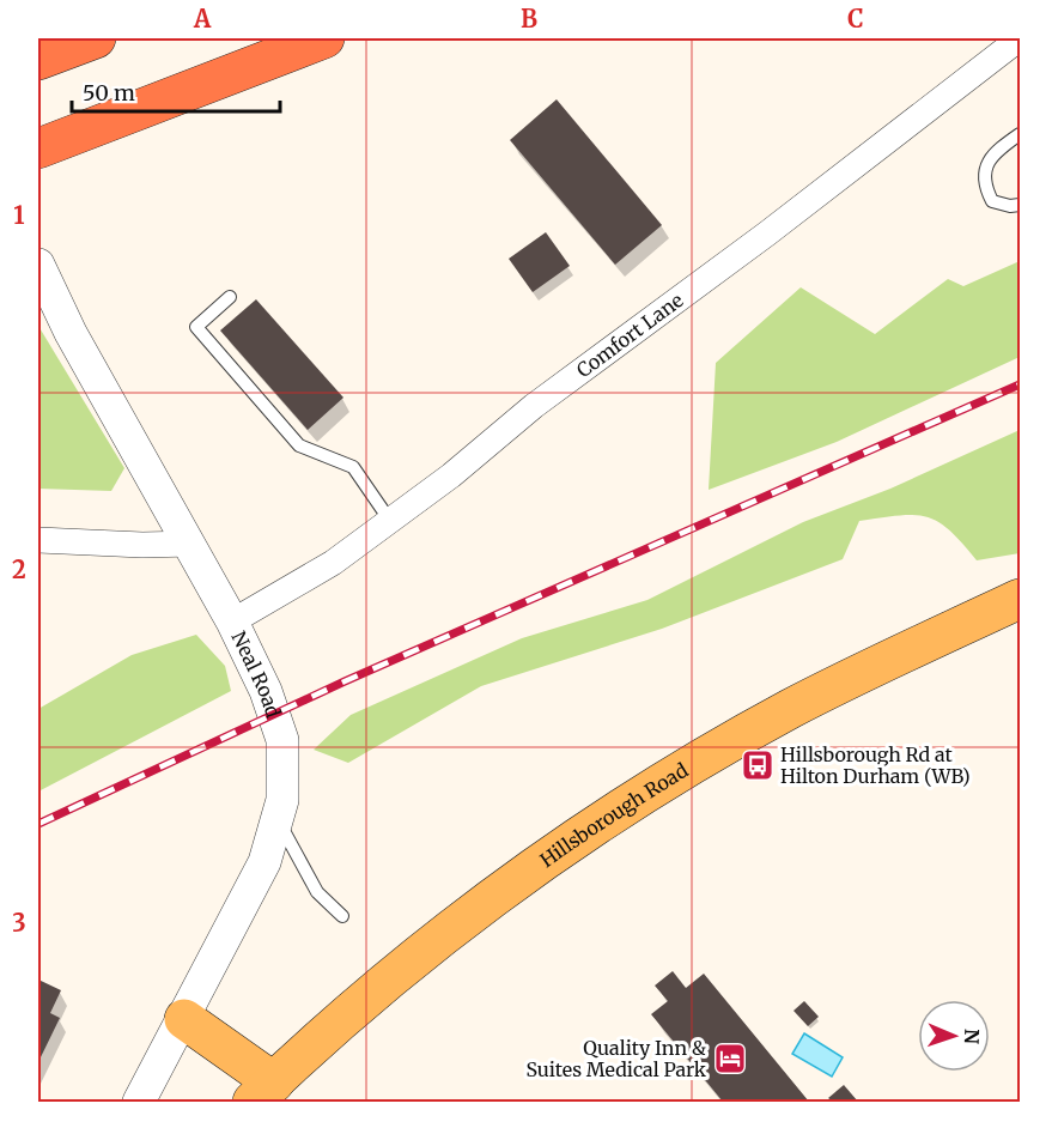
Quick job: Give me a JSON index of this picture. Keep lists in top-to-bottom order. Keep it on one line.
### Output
{"streets":{"main road":["Hillsborough Road"],"street":["Comfort Lane","Neal Road"]},"crossings":[["Comfort Lane","Neal Road"]],"places":{"bus stop":["Hillsborough Rd at Hilton Durham (WB)"],"hotel":["Quality Inn & Suites Medical Park"]},"scale_bar":"50 m","north":"right","grid":{"columns":["A","B","C"],"rows":["1","2","3"]}}
